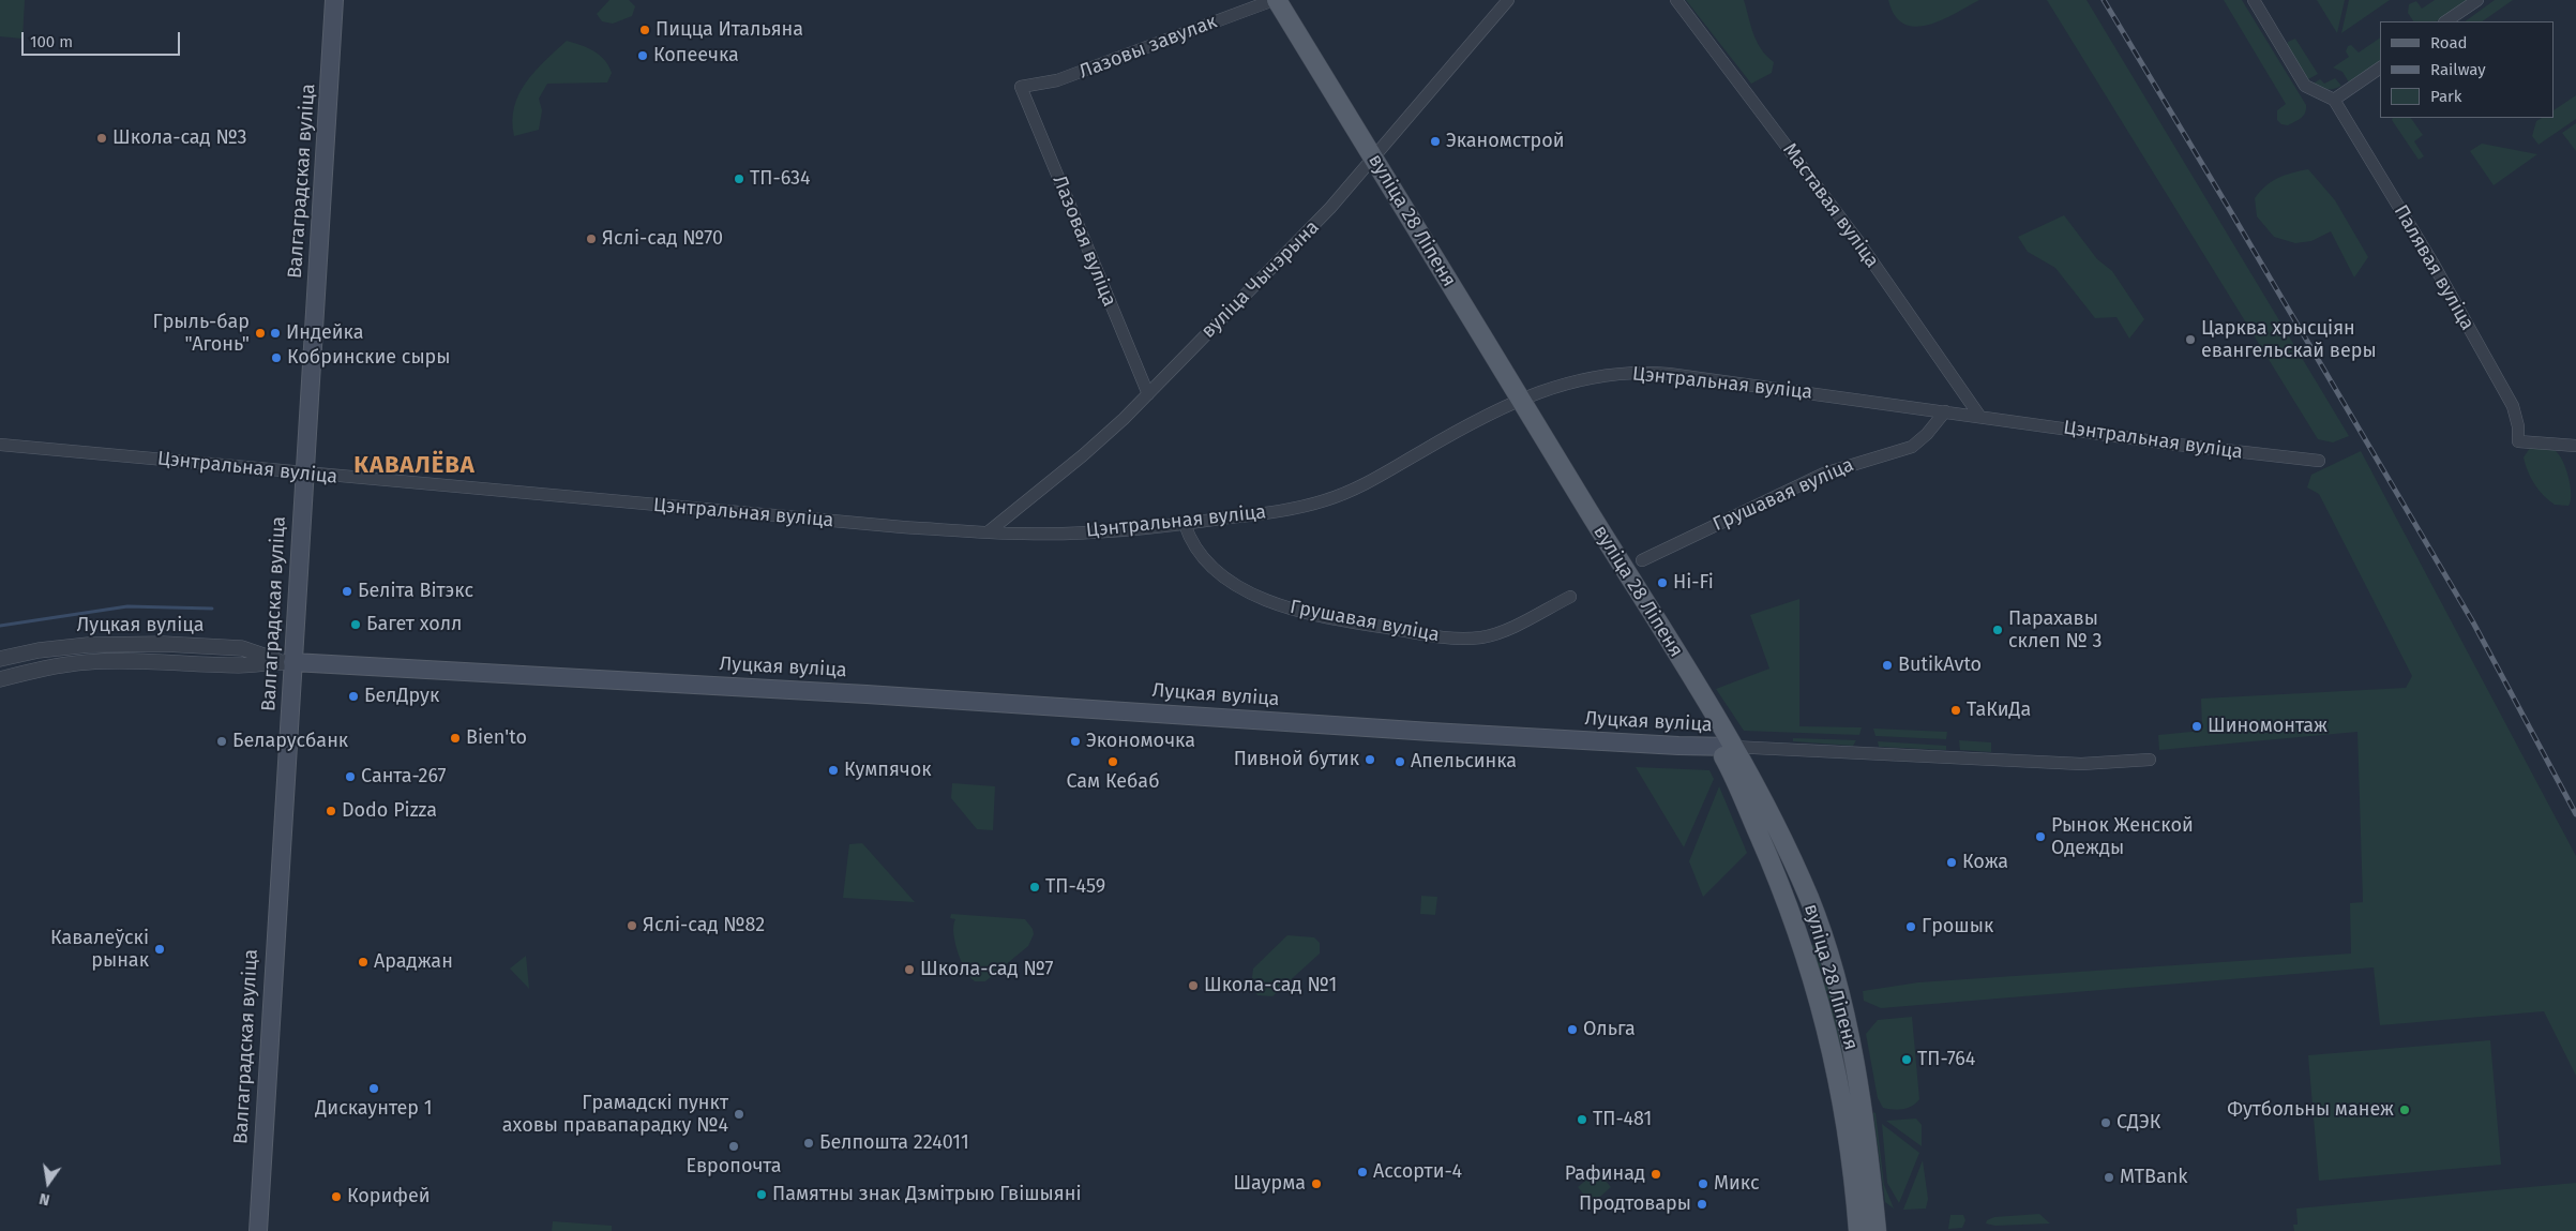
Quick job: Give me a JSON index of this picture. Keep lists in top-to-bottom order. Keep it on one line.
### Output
{"streets":{"main road":["Валгаградская вуліца","вуліца 28 Ліпеня","Луцкая вуліца"],"street":["Лазовы завулак","Маставая вуліца","Лазовая вуліца","Палявая вуліца","вуліца Чычэрына","Цэнтральная вуліца","Грушавая вуліца"]},"crossings":[["Лазовы завулак","вуліца 28 Ліпеня"],["Лазовы завулак","Лазовая вуліца"],["Валгаградская вуліца","Цэнтральная вуліца"],["Валгаградская вуліца","Луцкая вуліца"],["Маставая вуліца","Цэнтральная вуліца"],["вуліца 28 Ліпеня","вуліца Чычэрына"],["вуліца 28 Ліпеня","Цэнтральная вуліца"],["вуліца 28 Ліпеня","Луцкая вуліца"],["Лазовая вуліца","вуліца Чычэрына"],["вуліца Чычэрына","Цэнтральная вуліца"],["Цэнтральная вуліца","Грушавая вуліца"]],"districts":["КАВАЛЁВА"],"places":["Пицца Итальяна","Копеечка","Школа-сад №3","Эканомстрой","ТП-634","Яслі-сад №70","Грыль-бар \"Агонь\"","Индейка","Царква хрысціян евангельскай веры","Кобринские сыры","Hi-Fi","Беліта Вітэкс","Багет холл","Парахавы склеп № 3","ButikAvto","БелДрук","ТаКиДа","Шиномонтаж","Bien'to","Беларусбанк","Экономочка","Пивной бутик","Сам Кебаб","Апельсинка","Кумпячок","Санта-267","Dodo Pizza","Рынок Женской Одежды","Кожа","ТП-459","Яслі-сад №82","Грошык","Кавалеўскі рынак","Араджан","Школа-сад №7","Школа-сад №1","Ольга","ТП-764","Дискаунтер 1","Футбольны манеж","Грамадскі пункт аховы правапарадку №4","ТП-481","СДЭК","Белпошта 224011","Европочта","Ассорти-4","Рафинад","MTBank","Шаурма","Микс","Памятны знак Дзмітрыю Гвішыяні","Корифей","Продтовары"],"legend":["Road","Railway","Park"],"scale_bar":"100 m","north":"bottom"}
